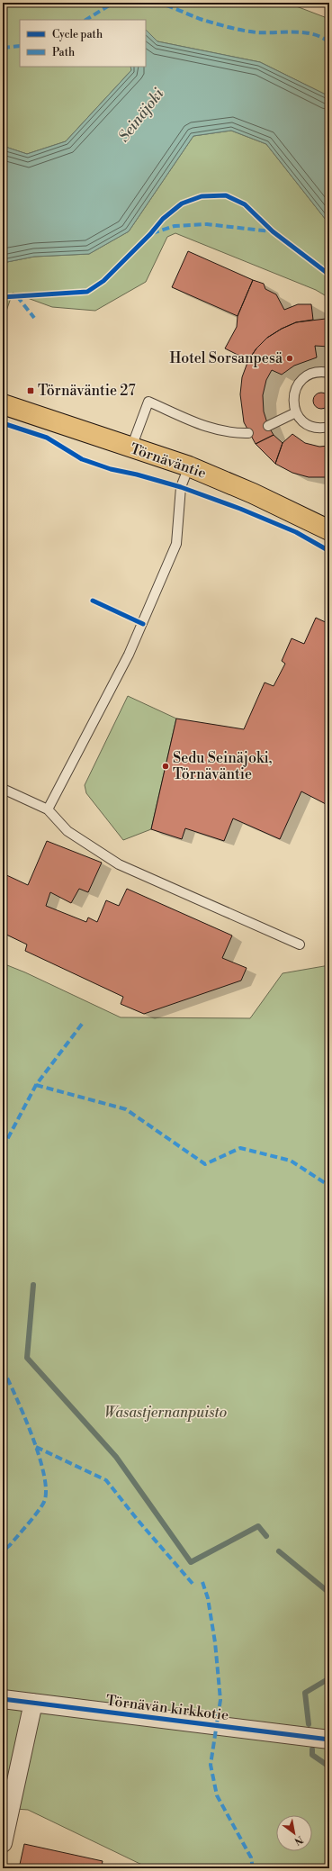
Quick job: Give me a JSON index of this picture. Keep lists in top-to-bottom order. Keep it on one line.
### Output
{"streets":{"main road":["Törnäväntie"],"street":["Törnävän kirkkotie"]},"water":["Seinäjoki"],"parks":["Wasastjernanpuisto"],"places":{"other":["Hotel Sorsanpesä","Sedu Seinäjoki, Törnäväntie"],"transit":["Törnäväntie 27"]},"legend":["Cycle path","Path"],"north":"bottom right"}
